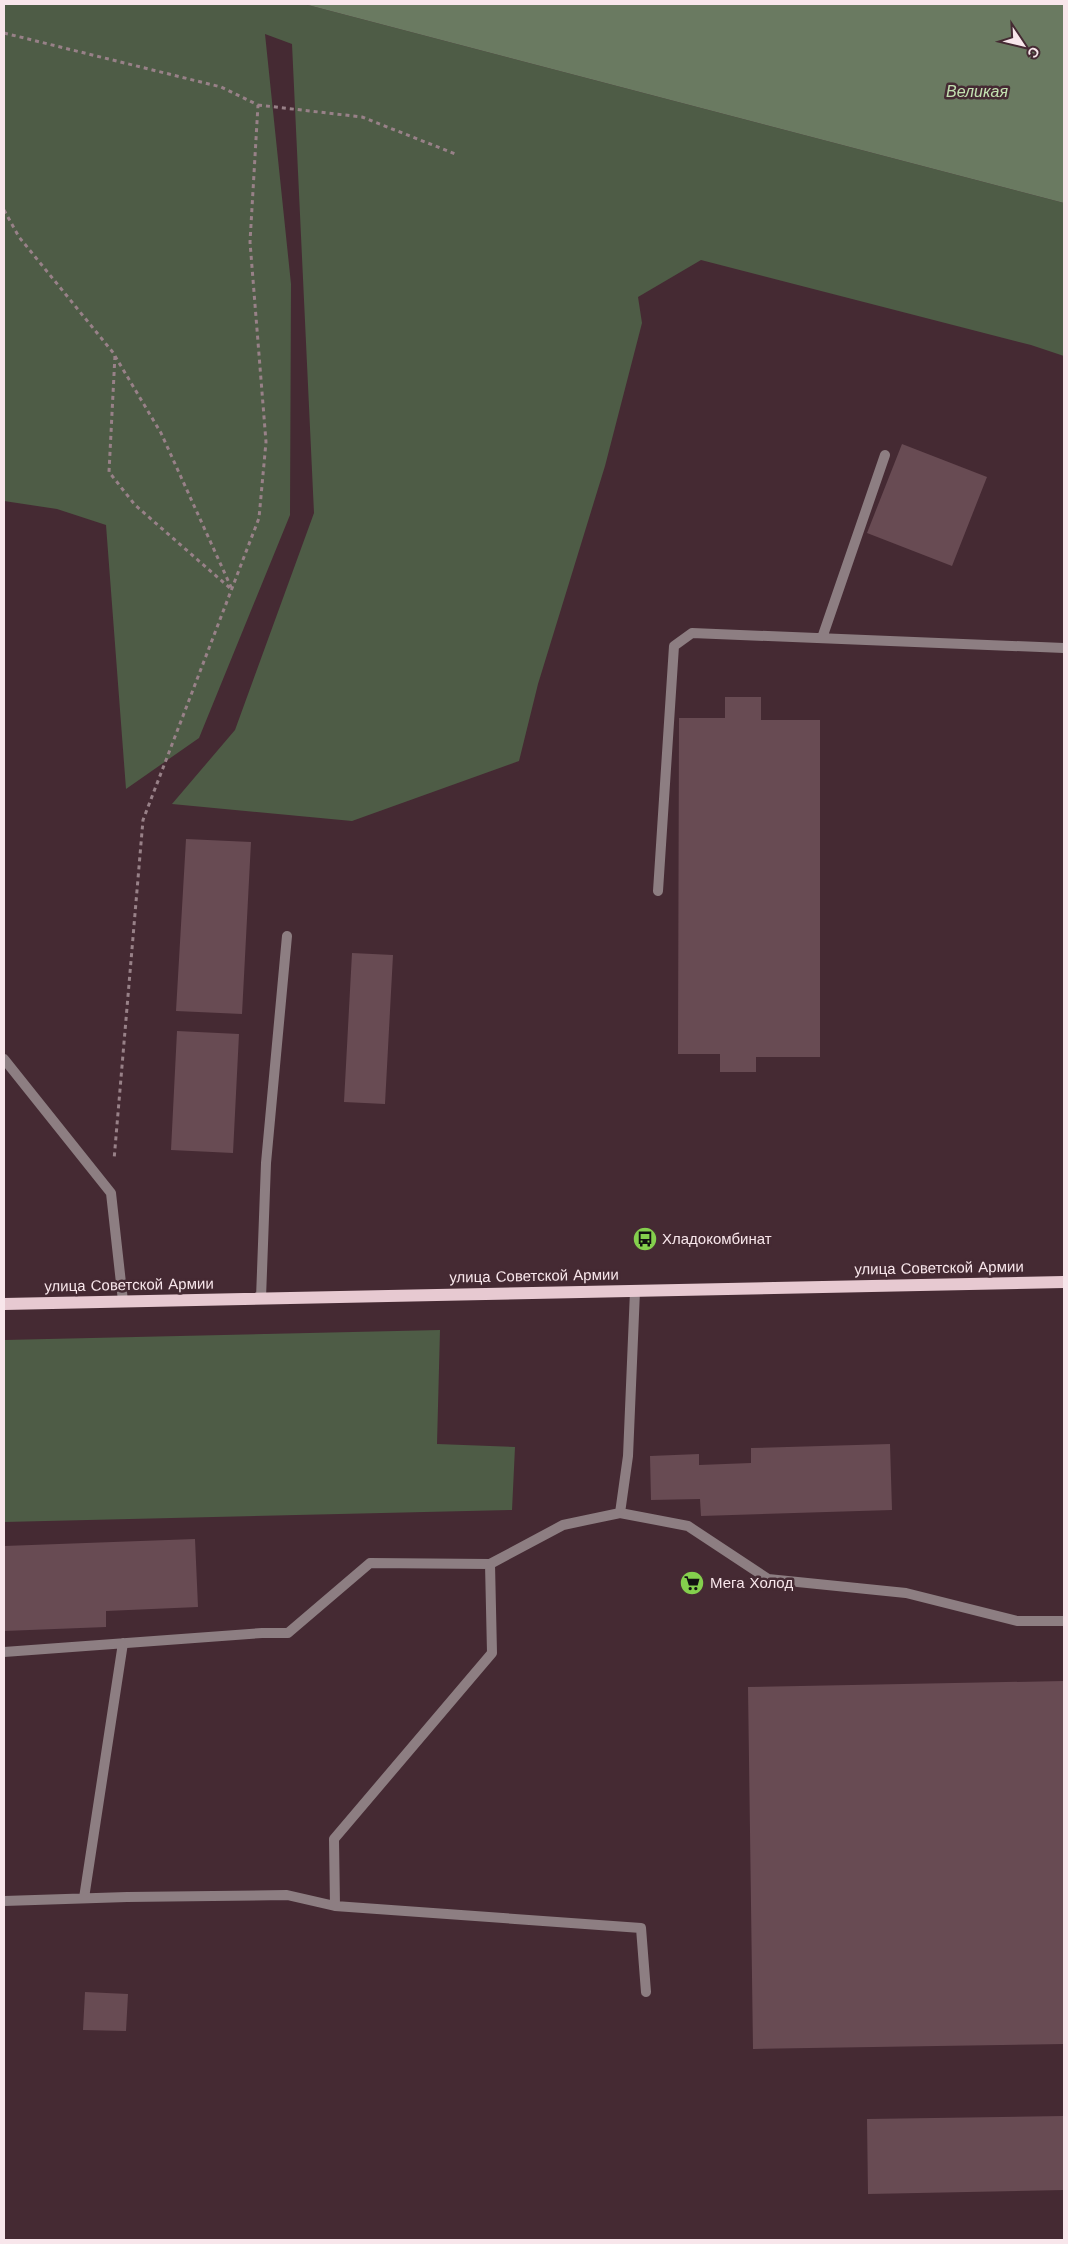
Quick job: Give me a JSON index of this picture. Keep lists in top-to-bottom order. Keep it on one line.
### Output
{"streets":{"main road":["улица Советской Армии"]},"water":["Великая"],"places":{"bus stop":["Хладокомбинат"],"supermarket":["Мега Холод"]},"north":"bottom right"}
